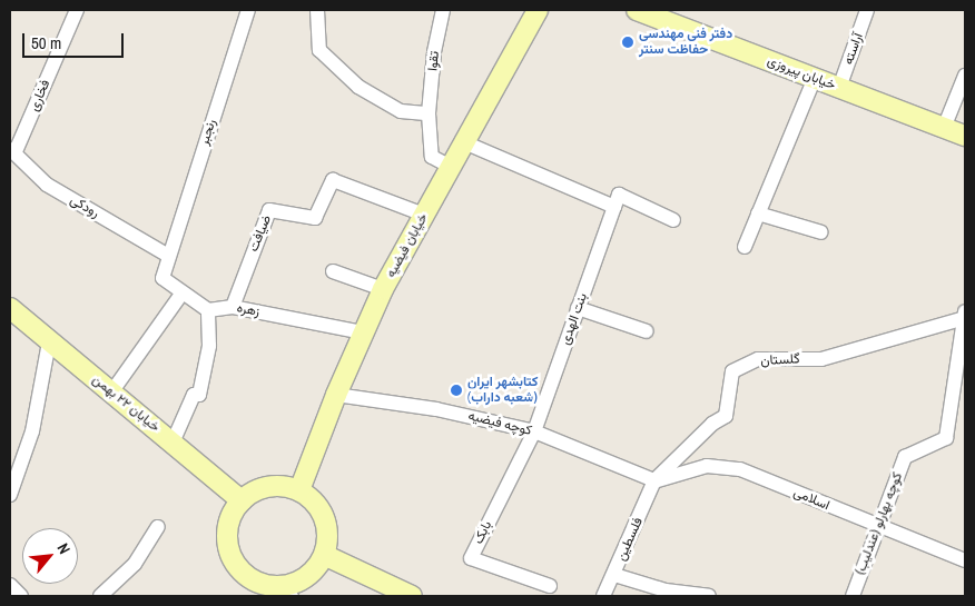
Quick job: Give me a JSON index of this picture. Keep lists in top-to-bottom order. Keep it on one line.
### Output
{"streets":{"main road":["خیابان پیروزی","خیابان فیضیه","خیابان ۲۲ بهمن"],"street":["آراسته","تقوا","فخاری","رنجبر","رودکی","ضیافت","زهره","بنت الهدی","گلستان","کوچه فیضیه","اسلامی","کوچه بهارلو (عندلیب)","بابک","فلسطین"]},"crossings":[["آراسته","خیابان پیروزی"],["تقوا","خیابان فیضیه"],["فخاری","رودکی"],["رنجبر","رودکی"],["ضیافت","خیابان فیضیه"],["ضیافت","زهره"],["خیابان فیضیه","زهره"],["خیابان فیضیه","خیابان ۲۲ بهمن"],["خیابان فیضیه","کوچه فیضیه"],["بنت الهدی","کوچه فیضیه"],["بنت الهدی","بابک"],["گلستان","کوچه فیضیه"],["گلستان","اسلامی"],["گلستان","کوچه بهارلو (عندلیب)"],["گلستان","فلسطین"],["کوچه فیضیه","اسلامی"],["کوچه فیضیه","بابک"],["کوچه فیضیه","فلسطین"],["اسلامی","کوچه بهارلو (عندلیب)"],["اسلامی","فلسطین"]],"places":["دفتر فنی مهندسی حفاظت سنتر","کتابشهر ایران (شعبه داراب)"],"scale_bar":"50 m","north":"top right"}
